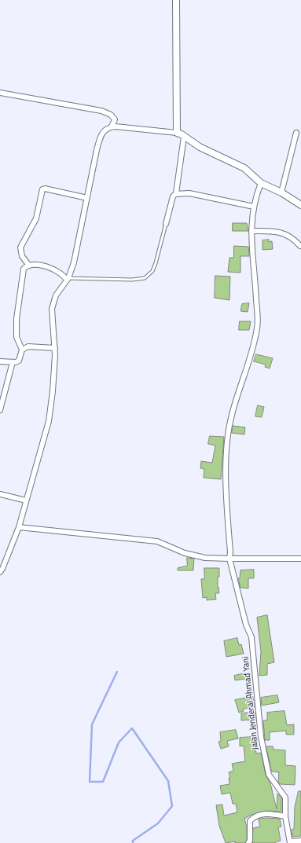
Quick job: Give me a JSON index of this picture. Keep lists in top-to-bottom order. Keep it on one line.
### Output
{"streets":{"street":["Jalan Jenderal Ahmad Yani"]}}
